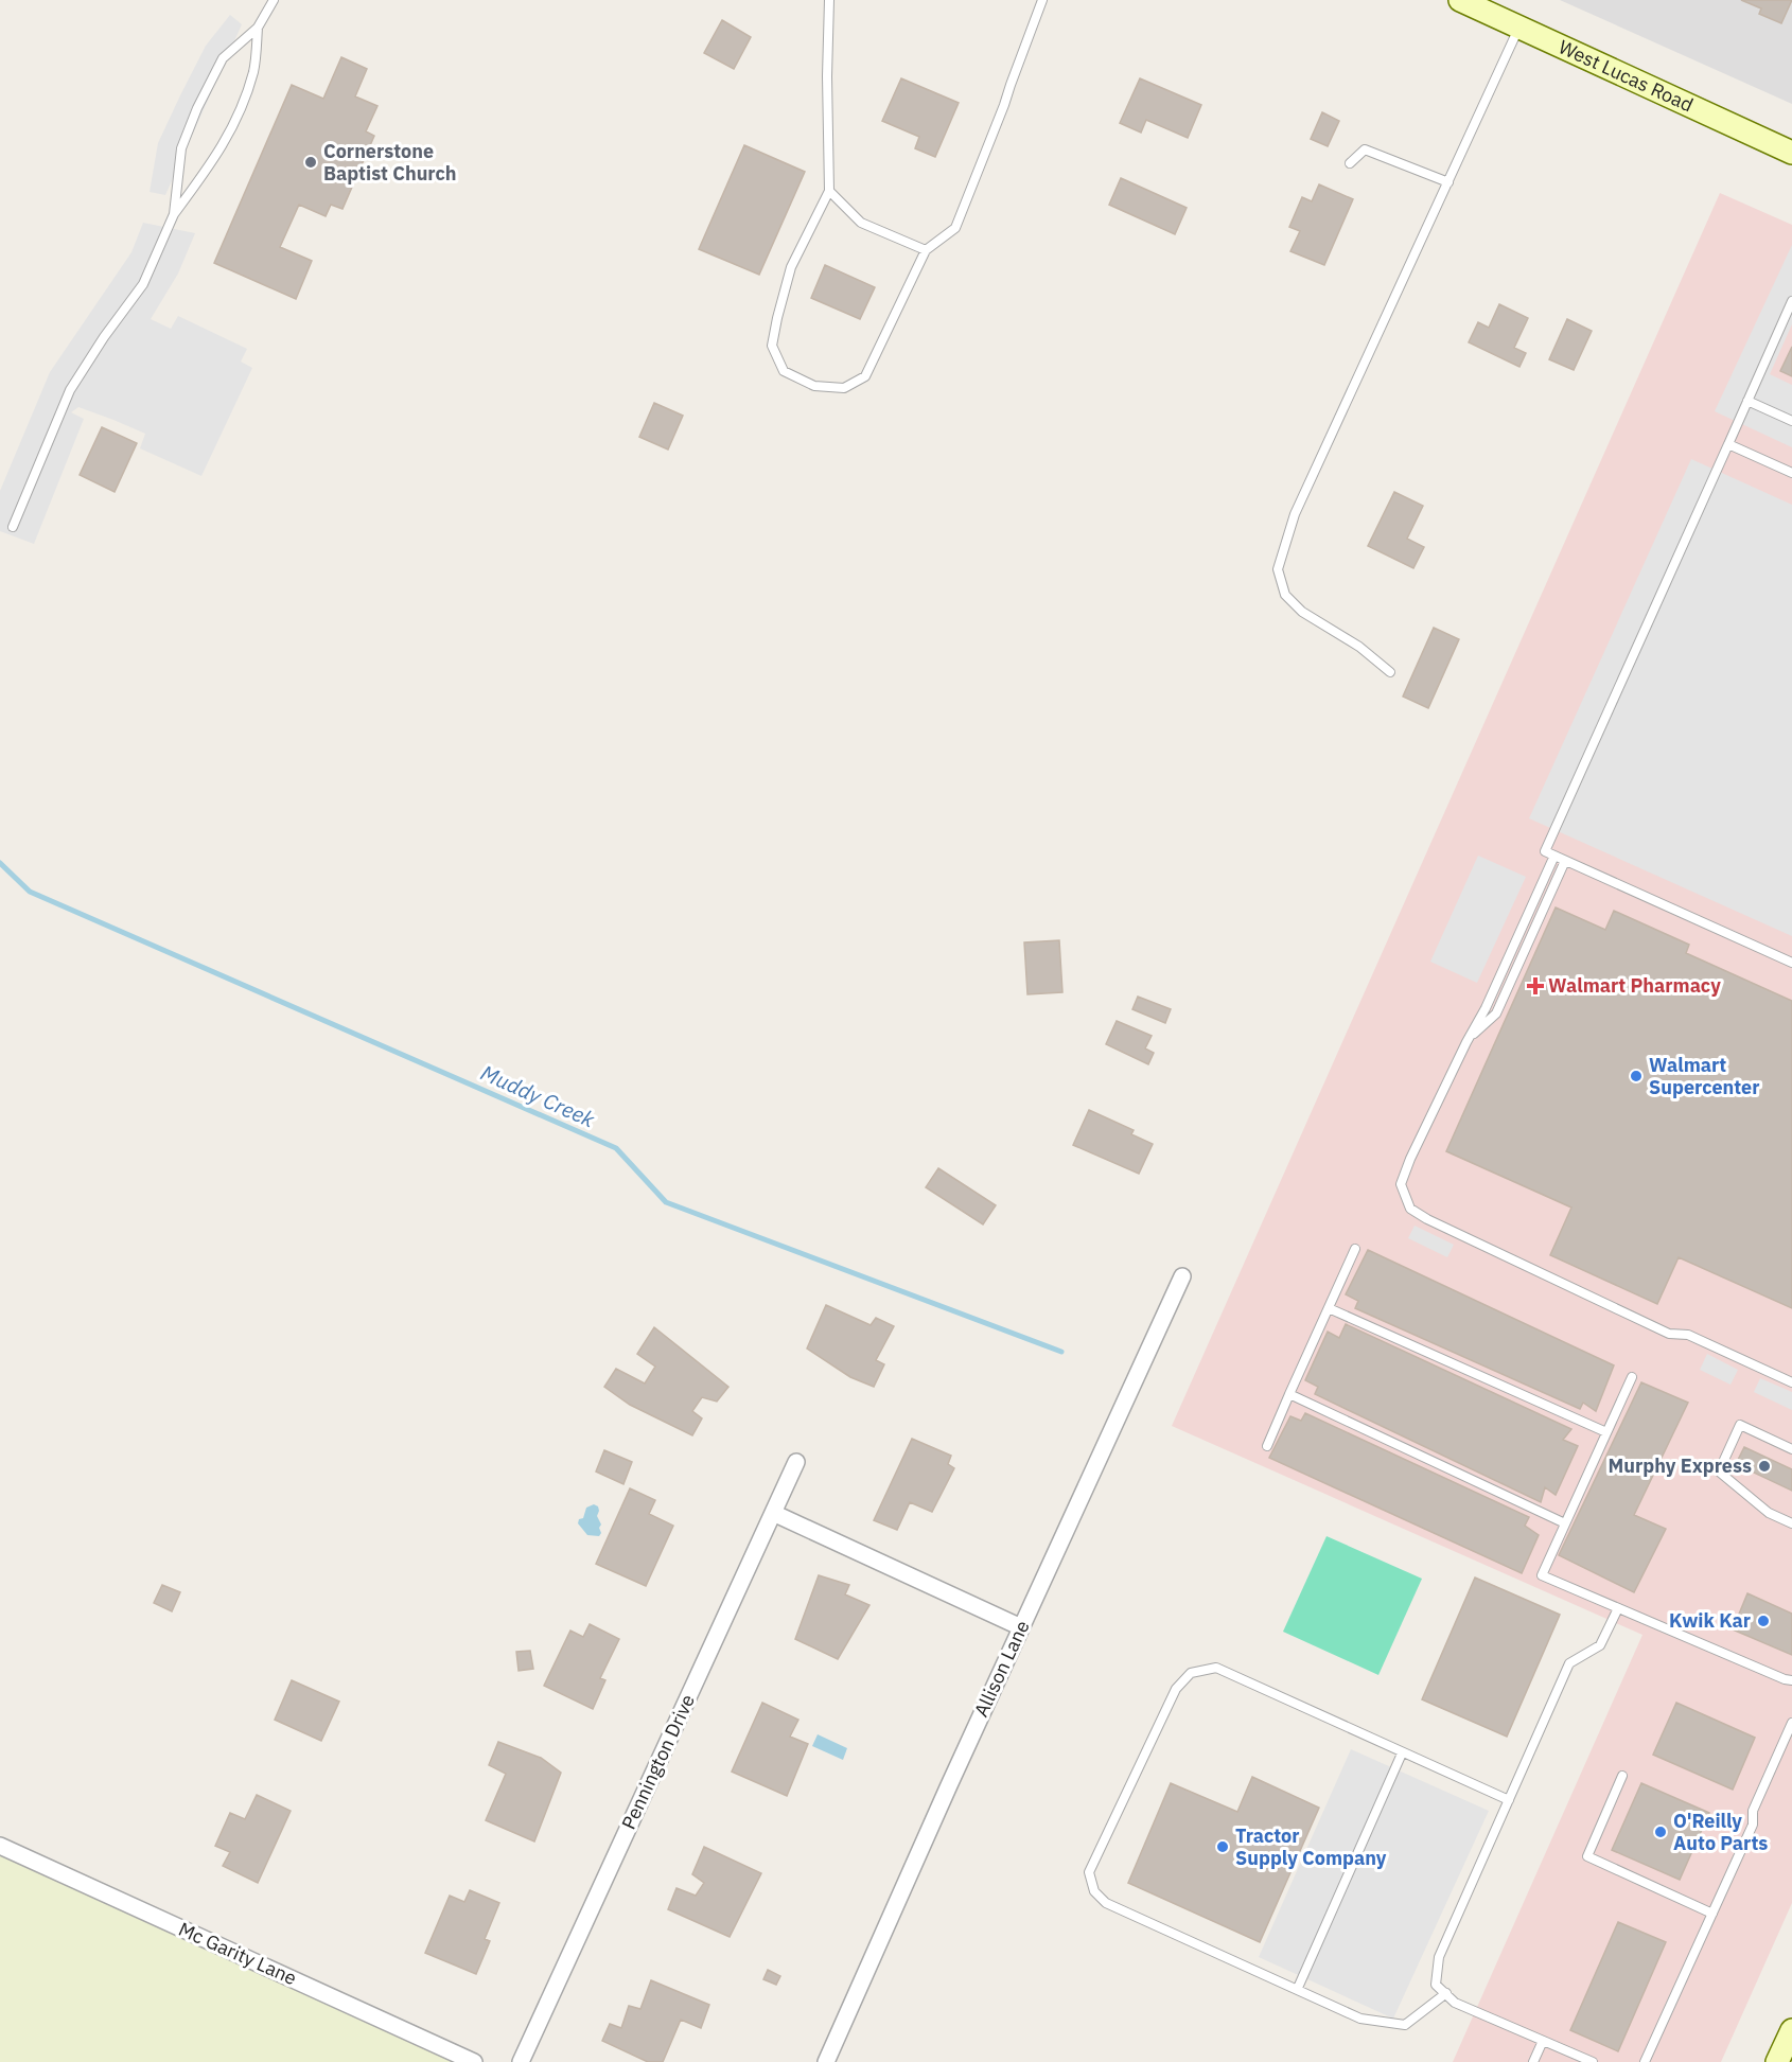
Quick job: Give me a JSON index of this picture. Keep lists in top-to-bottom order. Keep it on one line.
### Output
{"streets":{"main road":["West Lucas Road"],"street":["Allison Lane","Pennington Drive","Mc Garity Lane"]},"water":["Muddy Creek"],"places":{"other":["Cornerstone Baptist Church","Walmart Supercenter","Murphy Express","Kwik Kar","O'Reilly Auto Parts","Tractor Supply Company"],"health":["Walmart Pharmacy"]}}
